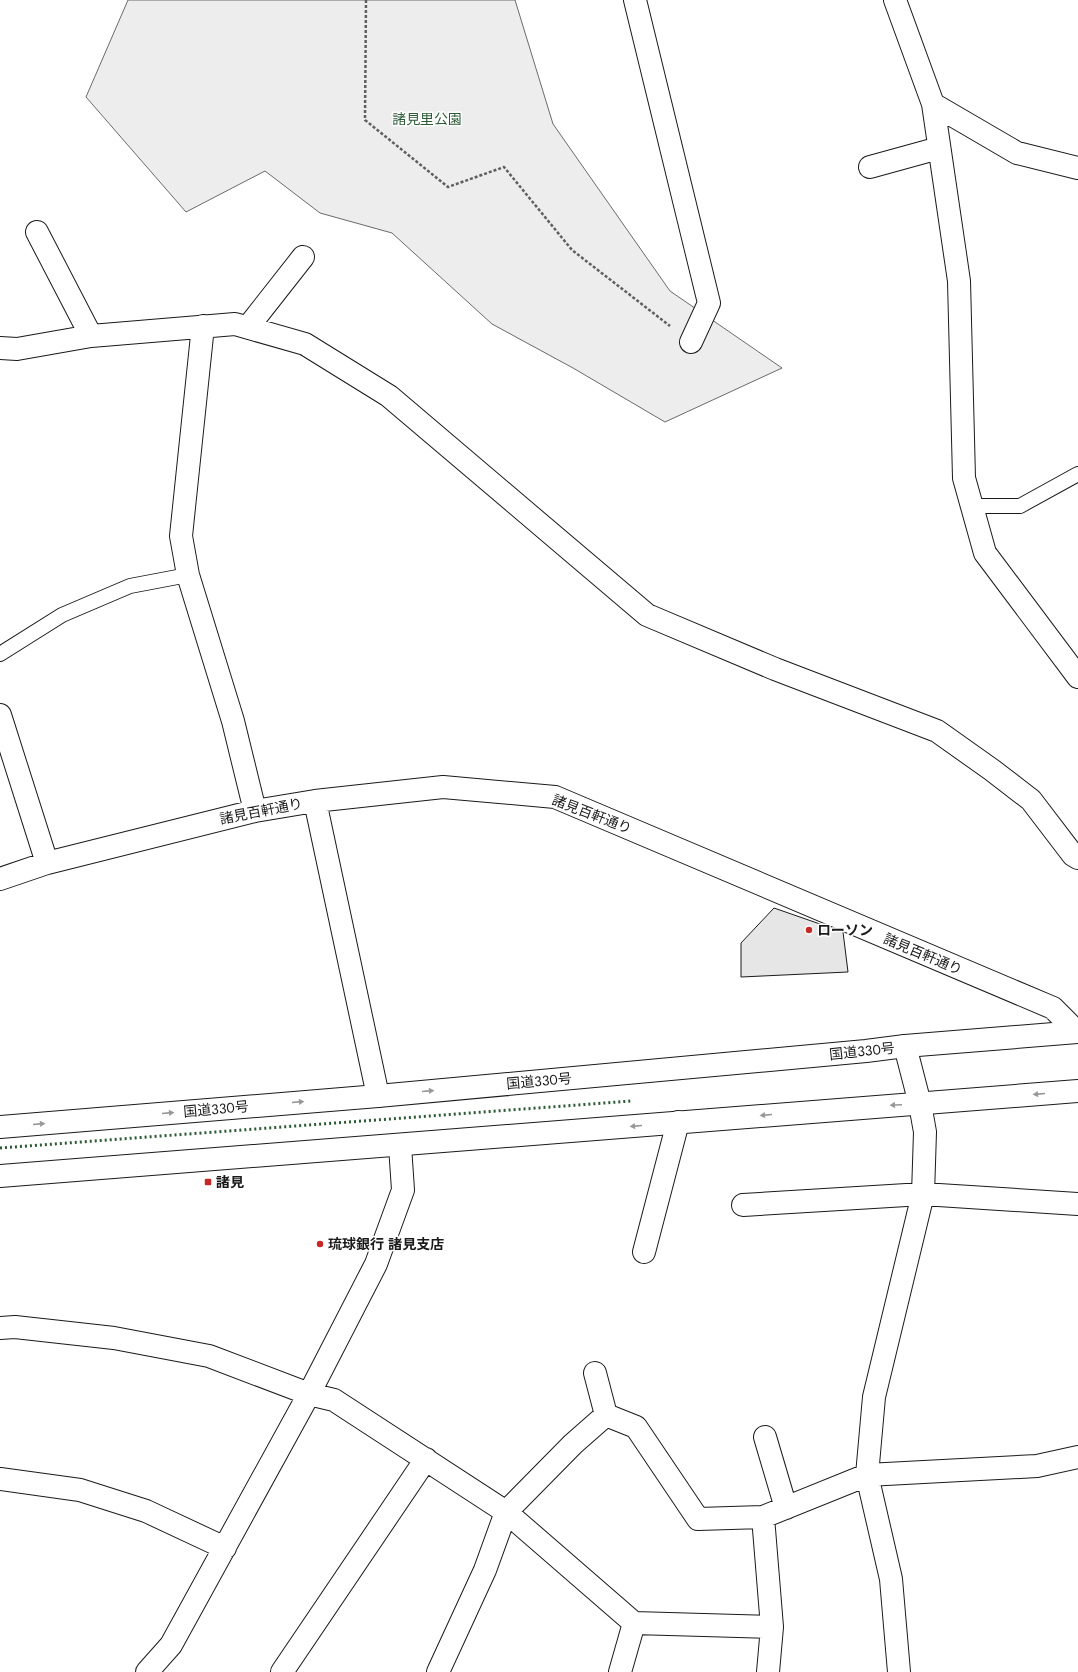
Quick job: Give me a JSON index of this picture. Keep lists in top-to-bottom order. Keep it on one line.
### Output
{"streets":{"main road":["諸見百軒通り","国道330号"]},"crossings":[["諸見百軒通り","国道330号"]],"parks":["諸見里公園"],"places":{"other":["ローソン","琉球銀行 諸見支店"],"transit":["諸見"]}}
